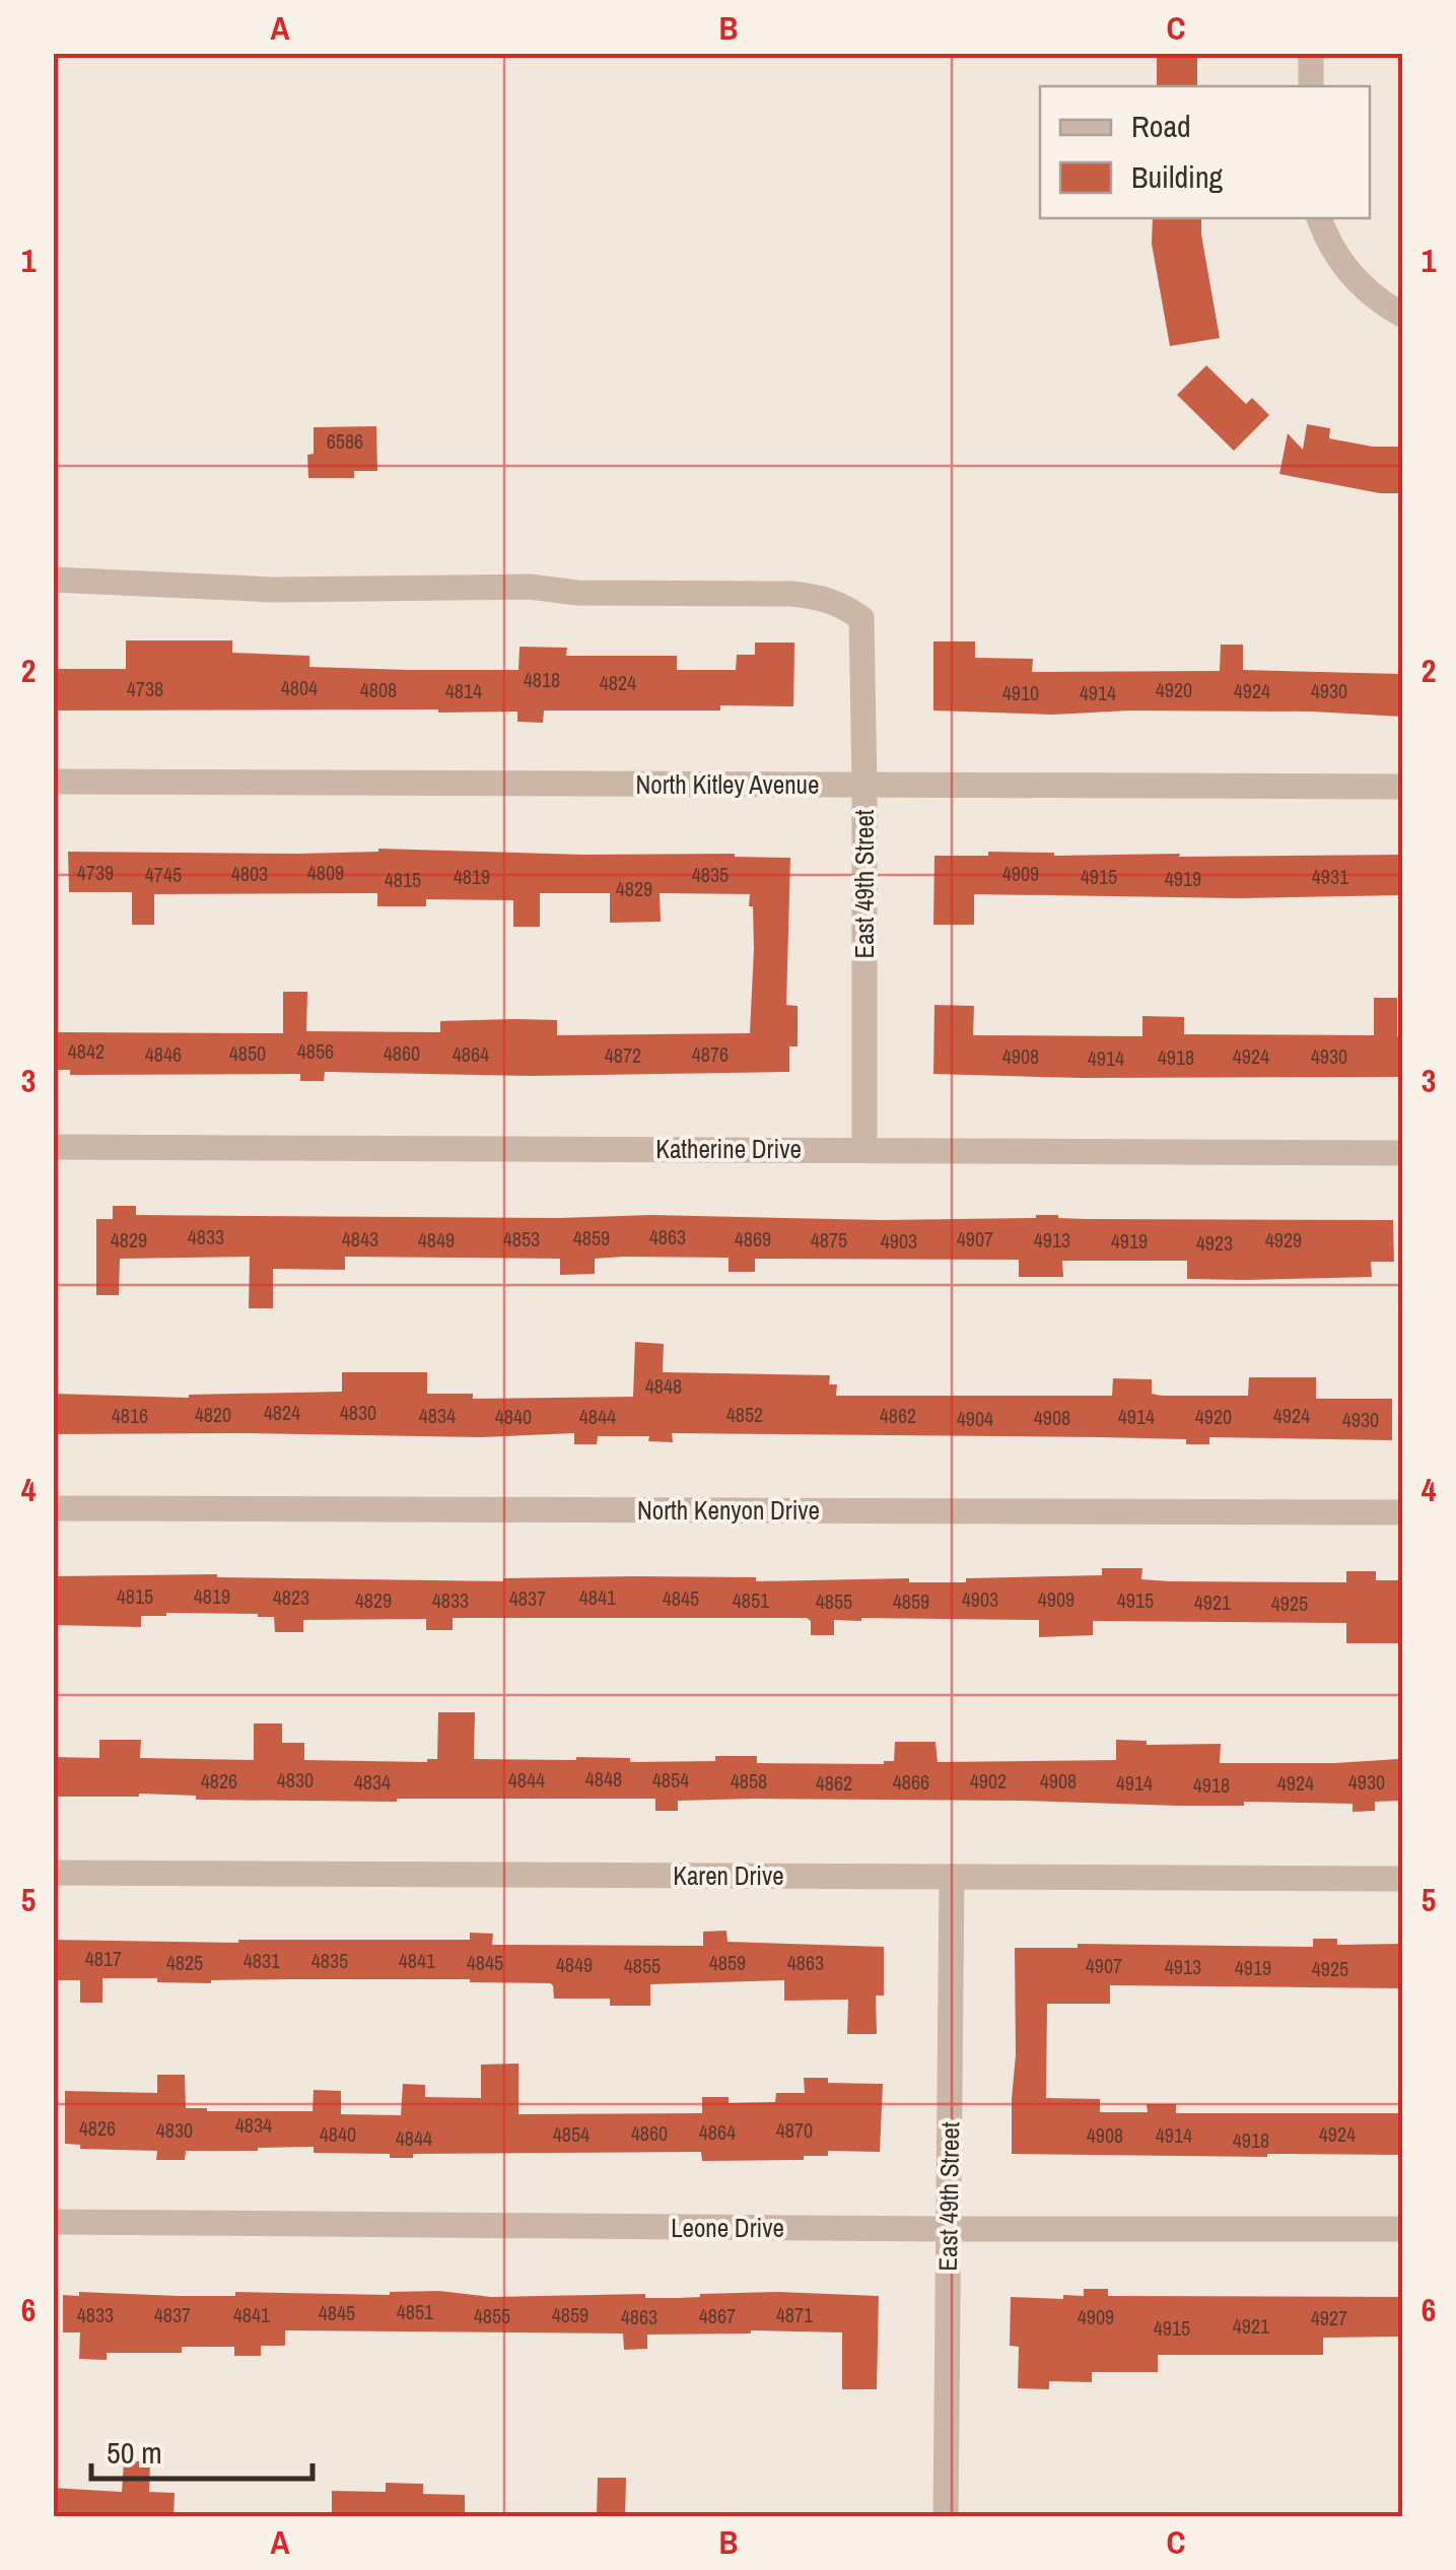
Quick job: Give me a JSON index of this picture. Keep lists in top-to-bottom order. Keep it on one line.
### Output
{"streets":{"street":["North Kitley Avenue","East 49th Street","Katherine Drive","North Kenyon Drive","Karen Drive","Leone Drive"]},"crossings":[["North Kitley Avenue","East 49th Street"],["East 49th Street","Katherine Drive"],["East 49th Street","Karen Drive"],["East 49th Street","Leone Drive"]],"house_numbers":["6586","4818","4824","4804","4738","4808","4920","4814","4924","4930","4910","4914","4739","4809","4803","4909","4745","4835","4819","4915","4931","4919","4815","4829","4842","4856","4850","4860","4846","4864","4876","4872","4908","4924","4930","4918","4914","4833","4863","4859","4843","4853","4869","4907","4829","4849","4875","4913","4929","4903","4919","4923","4848","4824","4830","4820","4852","4816","4834","4862","4924","4840","4844","4914","4920","4908","4904","4930","4815","4819","4823","4841","4837","4845","4903","4909","4829","4833","4851","4915","4855","4859","4921","4925","4848","4830","4844","4854","4826","4858","4902","4908","4834","4866","4930","4862","4914","4924","4918","4817","4831","4835","4841","4825","4845","4859","4863","4849","4855","4907","4913","4919","4925","4834","4826","4830","4870","4864","4860","4840","4854","4924","4908","4914","4844","4918","4851","4845","4833","4837","4841","4859","4871","4855","4867","4863","4909","4927","4921","4915"],"legend":["Road","Building"],"scale_bar":"50 m","grid":{"columns":["A","B","C"],"rows":["1","2","3","4","5","6"]}}
